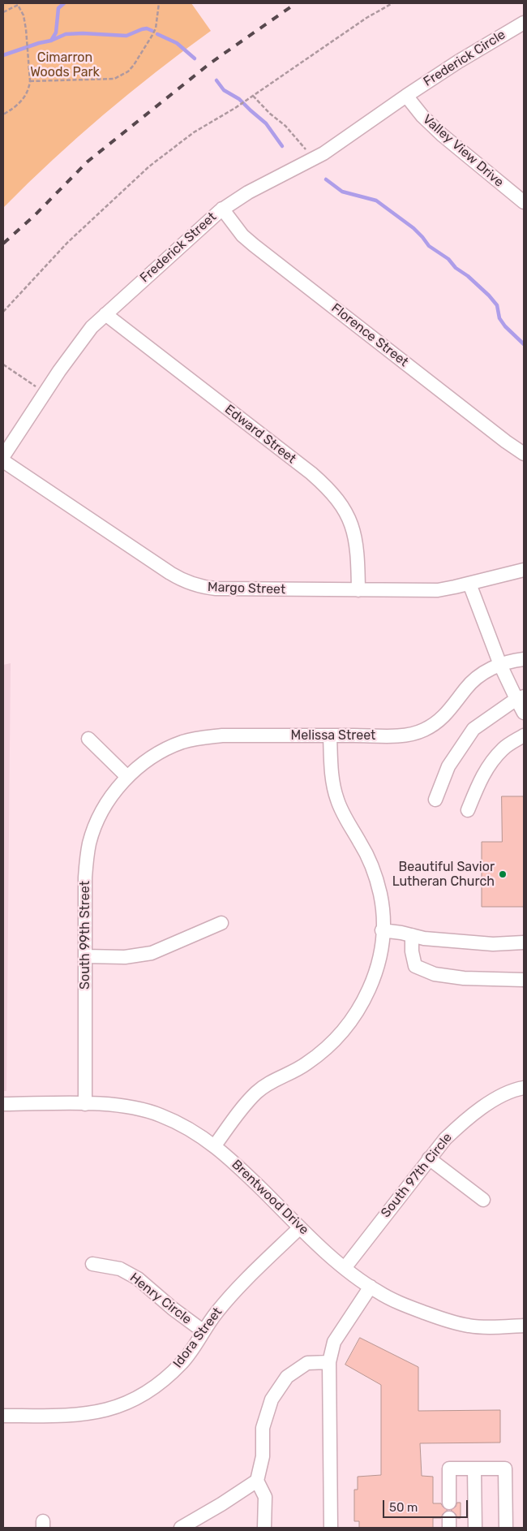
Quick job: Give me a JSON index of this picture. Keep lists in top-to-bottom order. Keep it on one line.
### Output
{"streets":{"street":["Frederick Circle","Valley View Drive","Frederick Street","Florence Street","Edward Street","Margo Street","Melissa Street","South 99th Street","South 97th Circle","Brentwood Drive","Henry Circle","Idora Street"]},"crossings":[["Frederick Circle","Valley View Drive"],["Frederick Circle","Frederick Street"],["Valley View Drive","Frederick Street"],["Frederick Street","Florence Street"],["Frederick Street","Edward Street"],["Edward Street","Margo Street"],["Melissa Street","South 99th Street"],["South 99th Street","Brentwood Drive"],["South 97th Circle","Brentwood Drive"],["Brentwood Drive","Idora Street"],["Henry Circle","Idora Street"]],"parks":["Cimarron Woods Park"],"places":["Beautiful Savior Lutheran Church"],"scale_bar":"50 m"}
